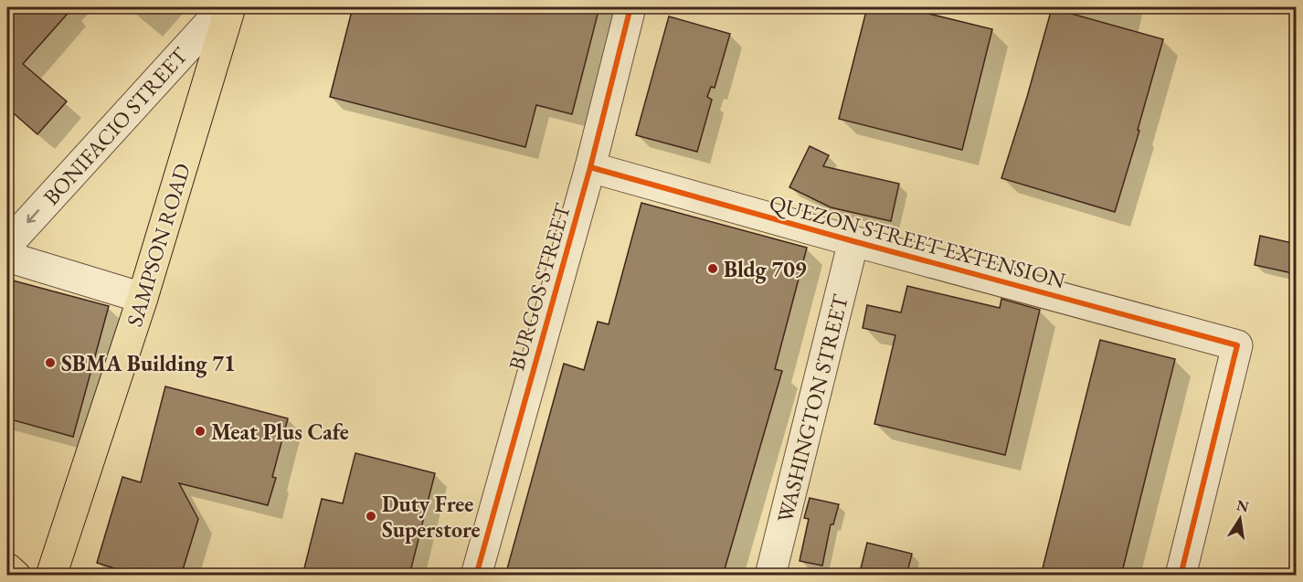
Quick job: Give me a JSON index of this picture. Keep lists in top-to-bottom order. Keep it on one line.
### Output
{"streets":{"main road":["SAMPSON ROAD"],"street":["BONIFACIO STREET","QUEZON STREET EXTENSION","BURGOS STREET","WASHINGTON STREET"]},"crossings":[["QUEZON STREET EXTENSION","BURGOS STREET"],["QUEZON STREET EXTENSION","WASHINGTON STREET"]],"one_way":["BONIFACIO STREET"],"places":["Bldg 709","SBMA Building 71","Meat Plus Cafe","Duty Free Superstore"],"north":"top"}
